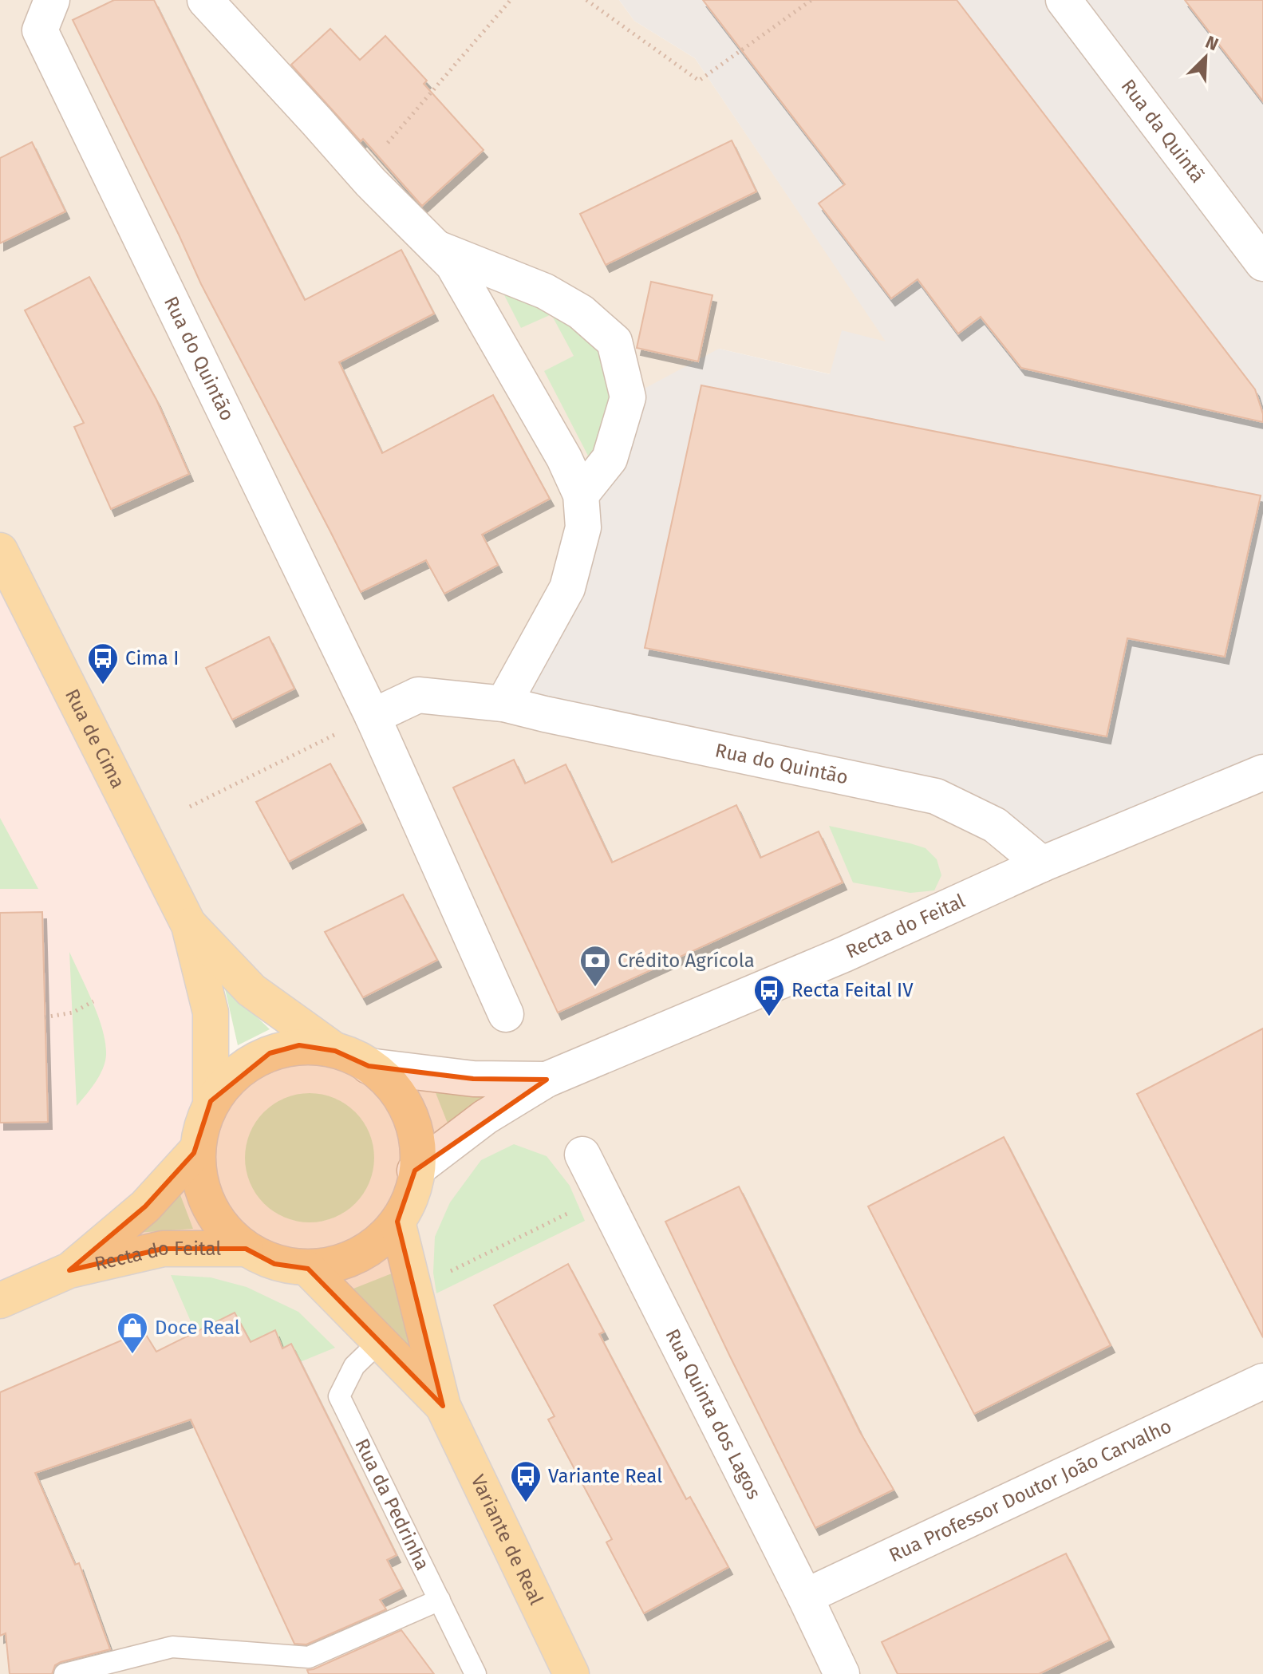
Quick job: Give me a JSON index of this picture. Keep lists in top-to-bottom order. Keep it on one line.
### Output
{"streets":{"main road":["Rua de Cima","Recta do Feital","Variante de Real"],"street":["Rua da Quintã","Rua do Quintão","Rua Quinta dos Lagos","Rua Professor Doutor João Carvalho"],"lane":["Rua da Pedrinha"]},"crossings":[["Rua do Quintão","Recta do Feital"],["Rua de Cima","Recta do Feital"],["Rua de Cima","Variante de Real"],["Recta do Feital","Variante de Real"],["Rua Quinta dos Lagos","Rua Professor Doutor João Carvalho"],["Rua da Pedrinha","Variante de Real"]],"places":{"bus stop":["Cima I","Recta Feital IV","Variante Real"],"bank":["Crédito Agrícola"],"shop":["Doce Real"]},"north":"top right"}
